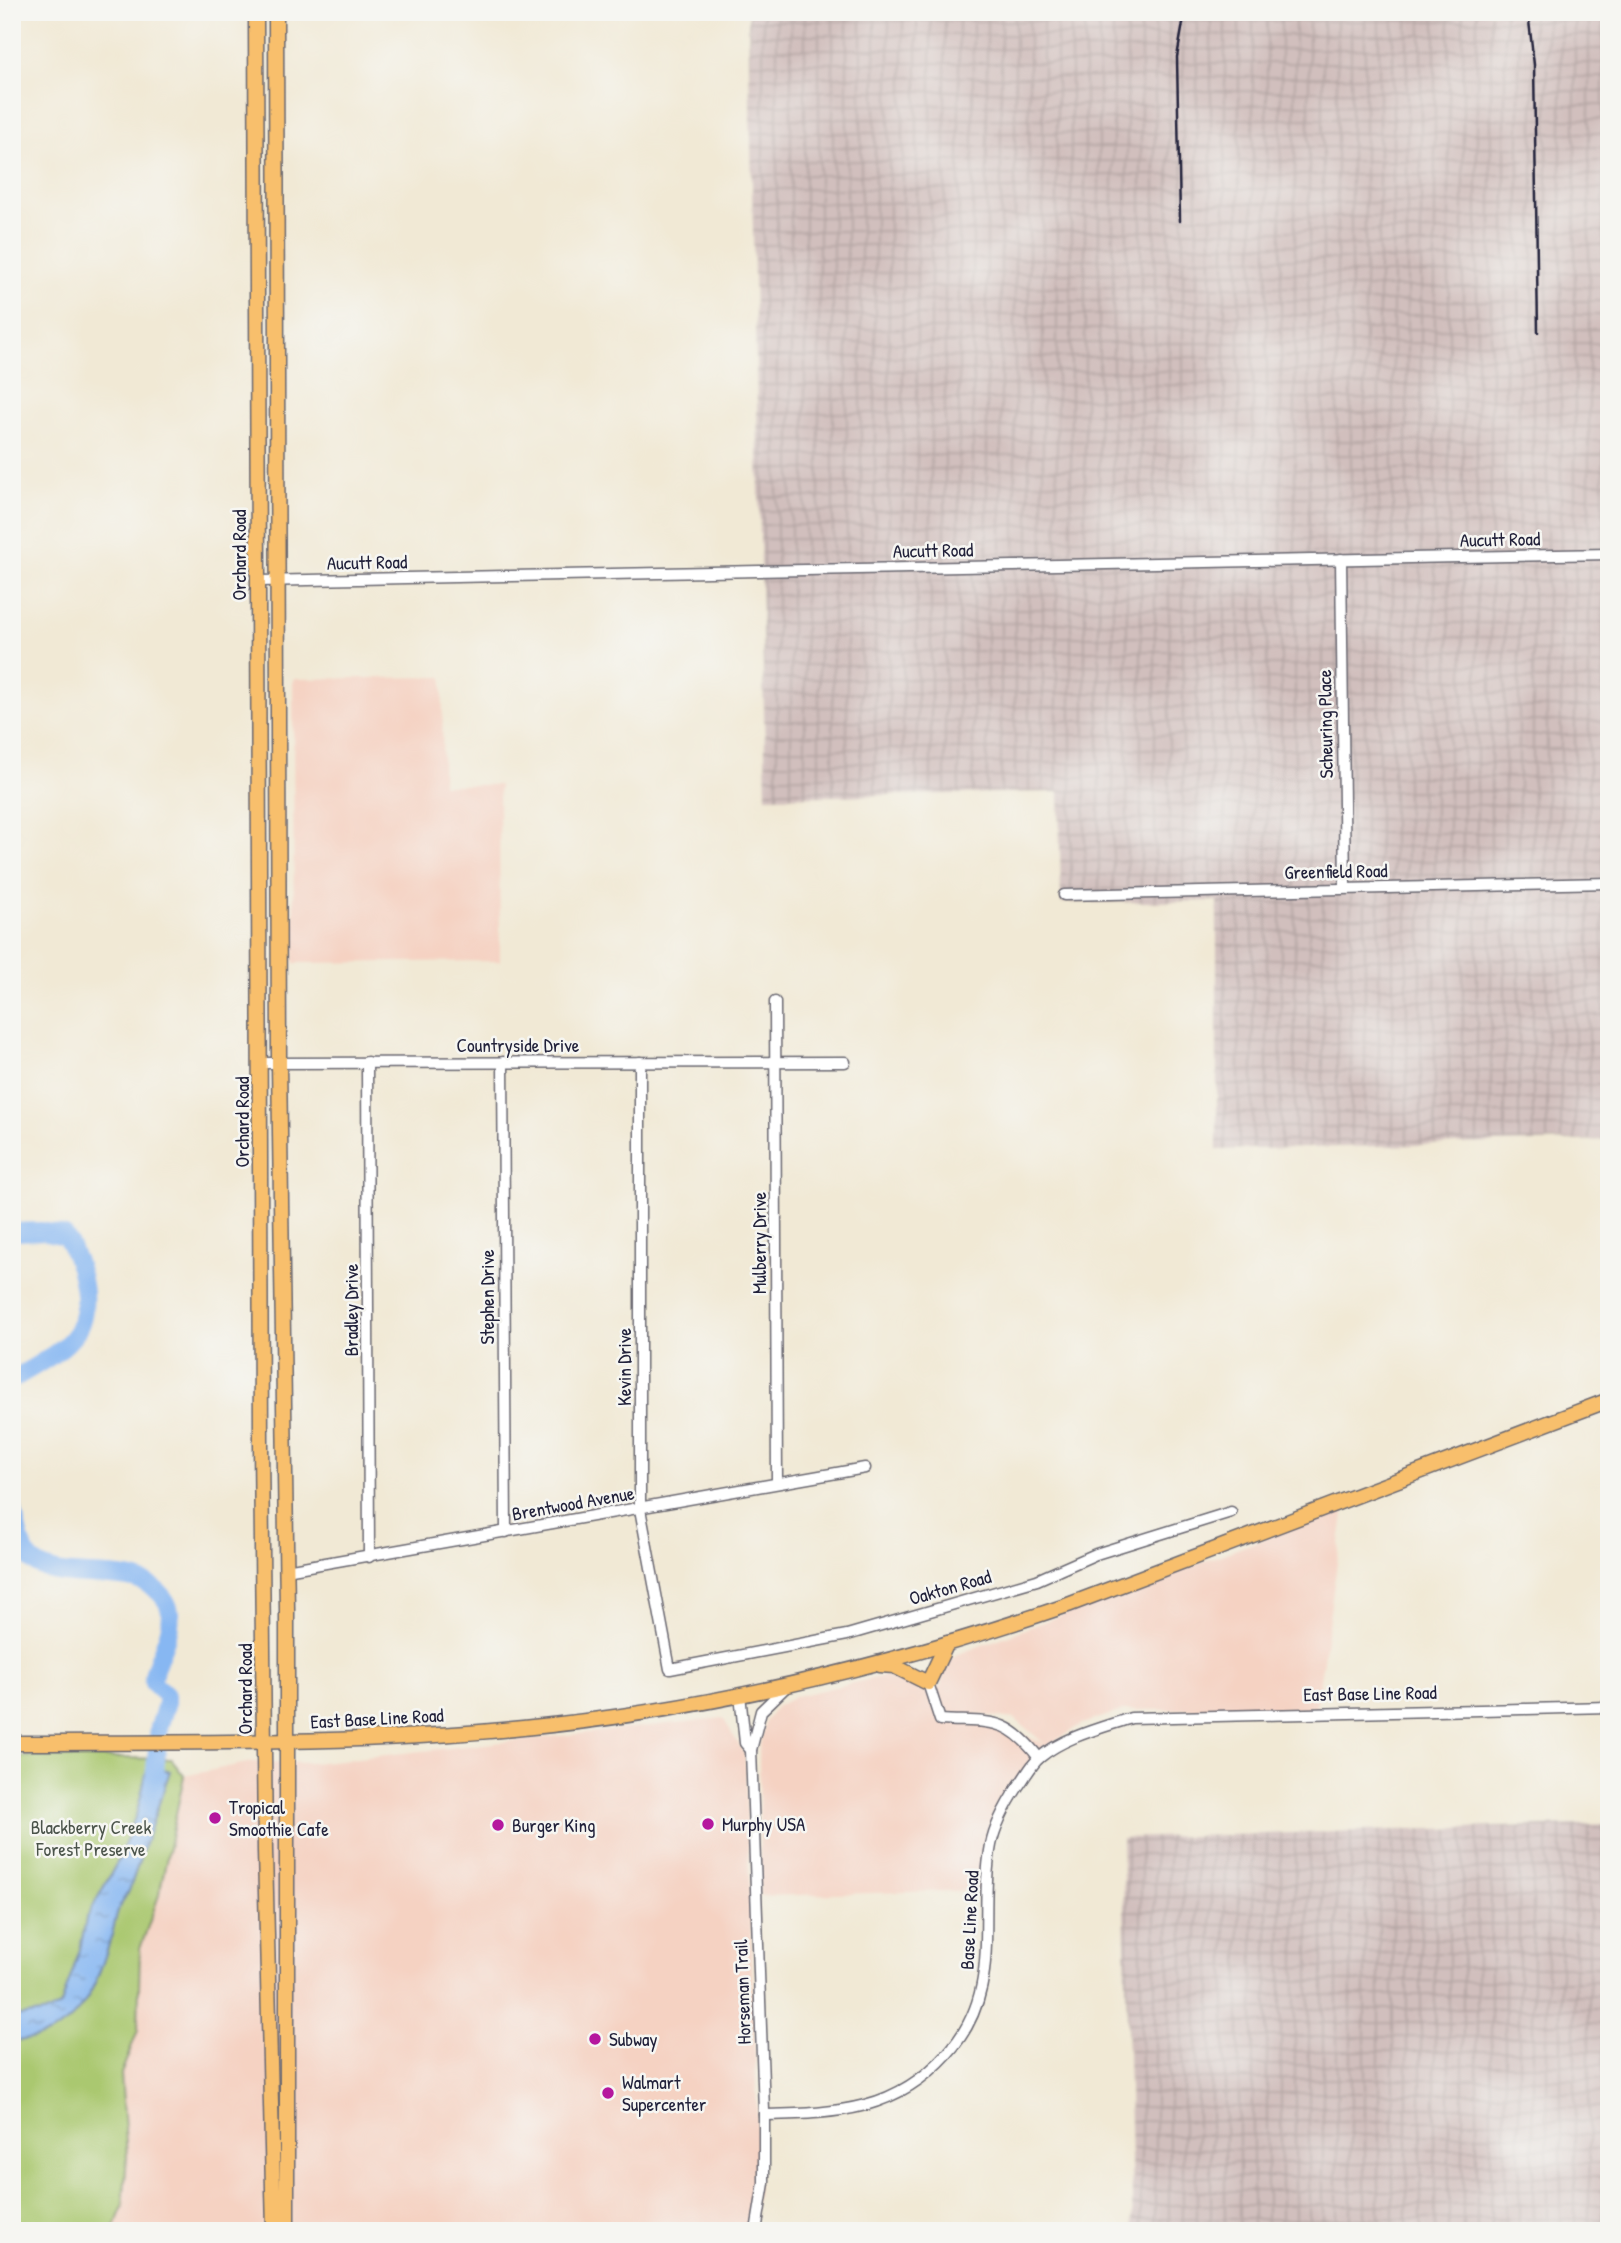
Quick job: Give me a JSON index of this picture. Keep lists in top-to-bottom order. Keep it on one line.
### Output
{"streets":{"main road":["Orchard Road","East Base Line Road"],"street":["Aucutt Road","Scheuring Place","Greenfield Road","Countryside Drive","Mulberry Drive","Stephen Drive","Bradley Drive","Kevin Drive","Brentwood Avenue","Oakton Road","Base Line Road","Horseman Trail"]},"crossings":[["Aucutt Road","Orchard Road"],["Aucutt Road","Scheuring Place"],["Orchard Road","Countryside Drive"],["Orchard Road","Brentwood Avenue"],["Orchard Road","East Base Line Road"],["Scheuring Place","Greenfield Road"],["Countryside Drive","Mulberry Drive"],["Countryside Drive","Stephen Drive"],["Countryside Drive","Bradley Drive"],["Countryside Drive","Kevin Drive"],["Mulberry Drive","Brentwood Avenue"],["Stephen Drive","Brentwood Avenue"],["Bradley Drive","Brentwood Avenue"],["Kevin Drive","Brentwood Avenue"],["Kevin Drive","Oakton Road"],["East Base Line Road","Base Line Road"],["East Base Line Road","Horseman Trail"],["Base Line Road","Horseman Trail"]],"parks":["Blackberry Creek Forest Preserve"],"places":["Tropical Smoothie Cafe","Murphy USA","Burger King","Subway","Walmart Supercenter"]}
